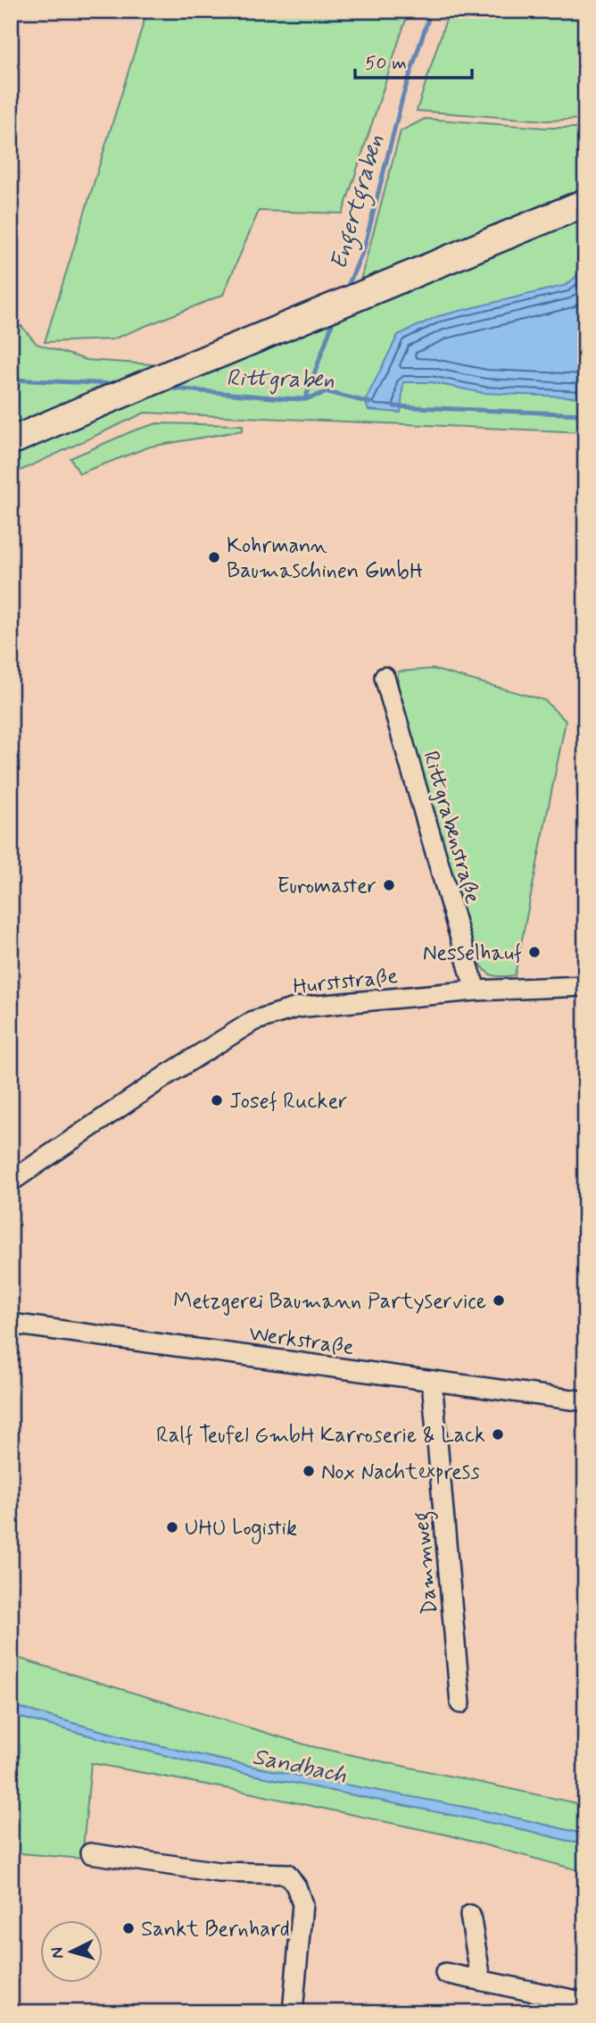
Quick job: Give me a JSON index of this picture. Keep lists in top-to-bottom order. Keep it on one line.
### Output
{"streets":{"street":["Rittgrabenstraße","Hurststraße","Werkstraße","Dammweg"]},"crossings":[["Rittgrabenstraße","Hurststraße"],["Werkstraße","Dammweg"]],"water":["Engertgraben","Rittgraben","Sandbach"],"places":["Kohrmann Baumaschinen GmbH","Euromaster","Nesselhauf","Josef Rucker","Metzgerei Baumann Partyservice","Ralf Teufel GmbH Karroserie & Lack","Nox Nachtexpress","UHU Logistik","Sankt Bernhard"],"scale_bar":"50 m","north":"left"}
